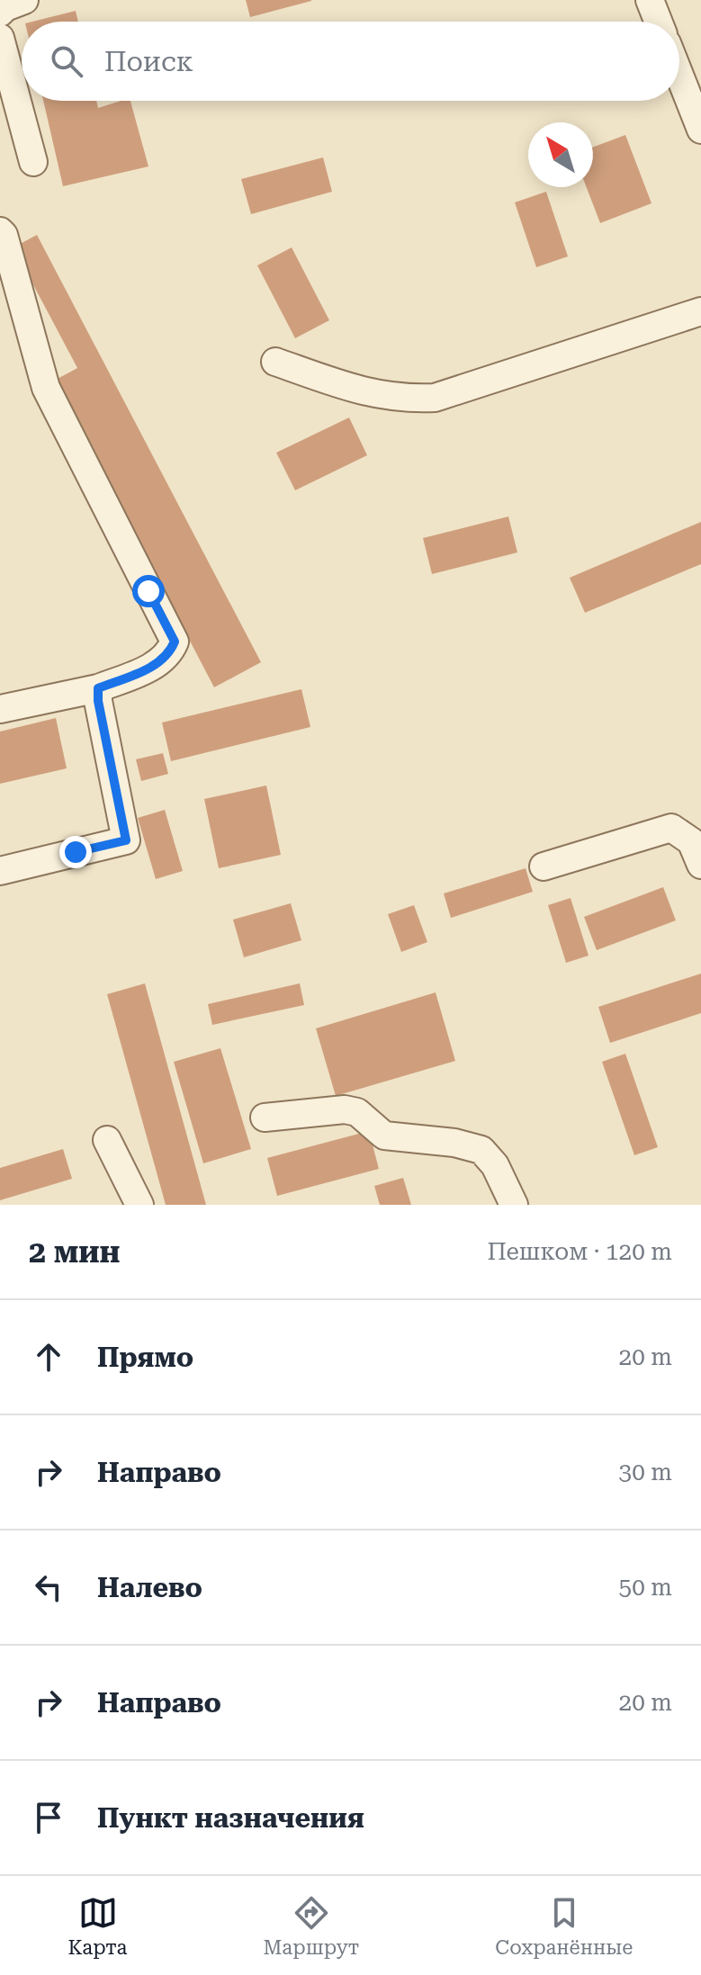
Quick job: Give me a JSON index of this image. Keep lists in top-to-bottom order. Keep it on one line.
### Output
{"north":"top left","page":{"search":"Поиск","heading":["2 мин","Пешком · 120 m"],"list":[["Прямо","20 m"],["Направо","30 m"],["Налево","50 m"],["Направо","20 m"],"Пункт назначения"],"nav":["Карта","Маршрут","Сохранённые"]}}
